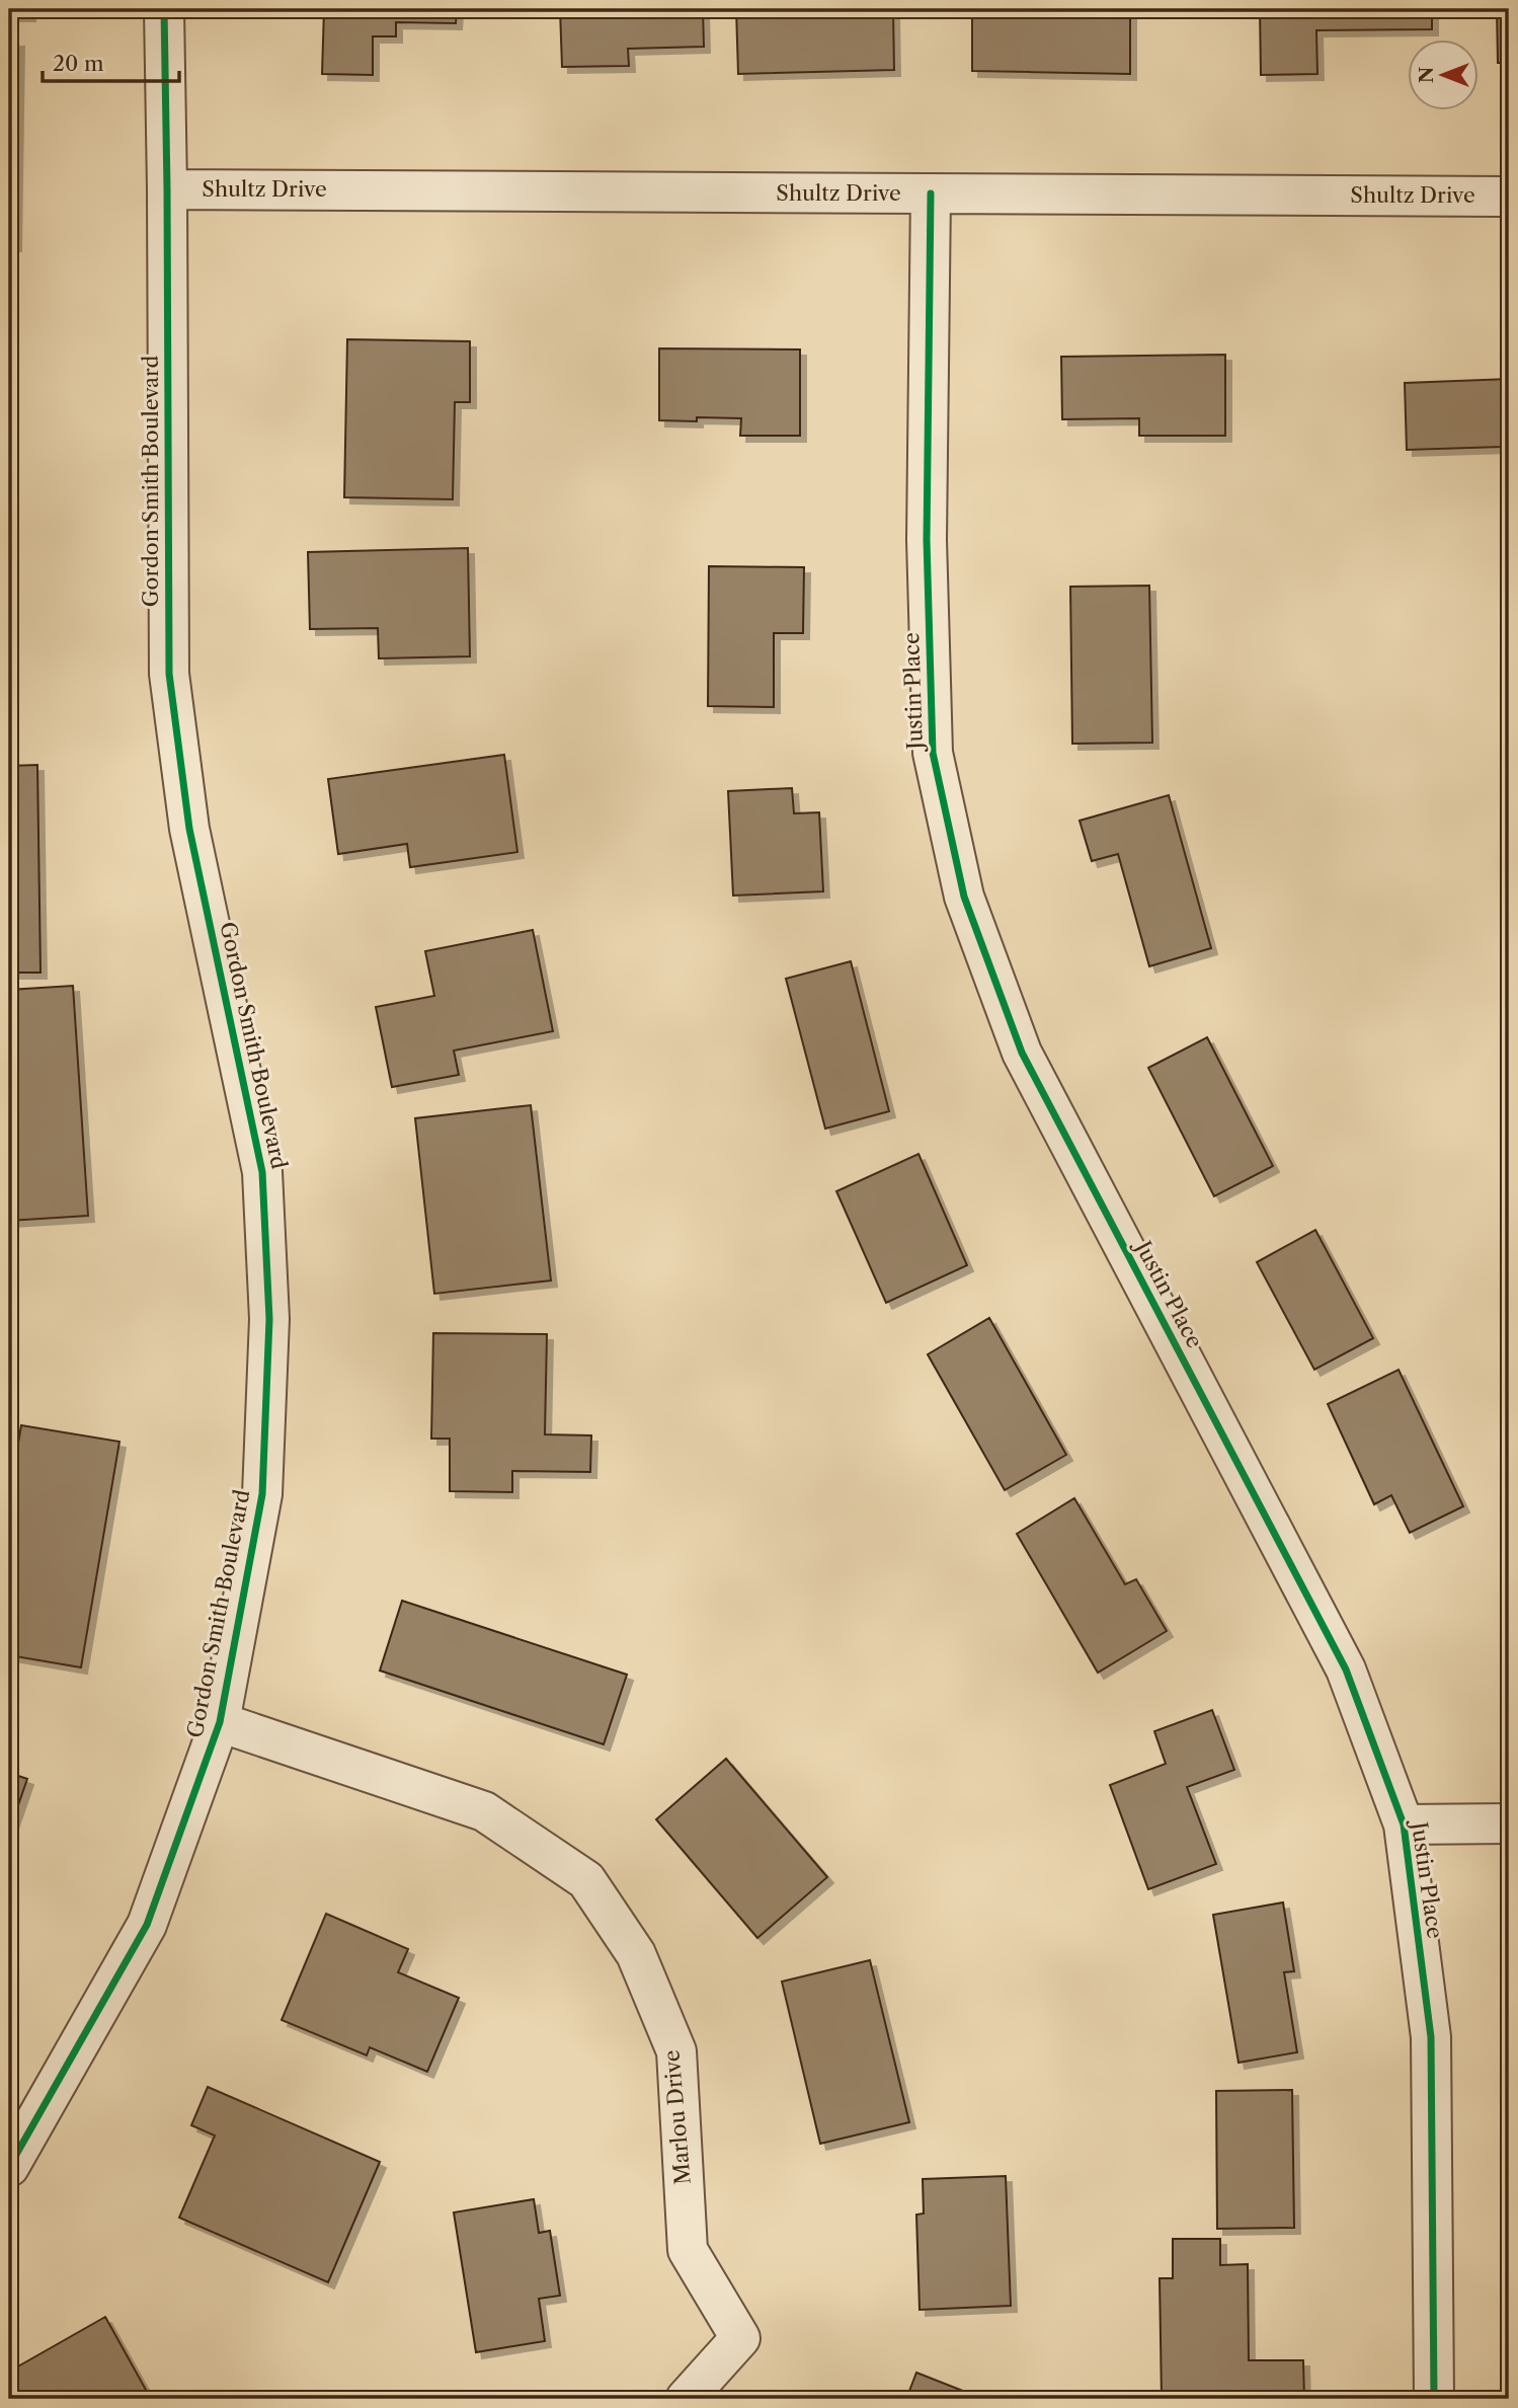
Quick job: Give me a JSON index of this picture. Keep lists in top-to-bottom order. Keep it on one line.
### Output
{"streets":{"street":["Shultz Drive","Gordon Smith Boulevard","Justin Place","Marlou Drive"]},"crossings":[["Shultz Drive","Gordon Smith Boulevard"],["Shultz Drive","Justin Place"],["Gordon Smith Boulevard","Marlou Drive"]],"scale_bar":"20 m","north":"left"}
